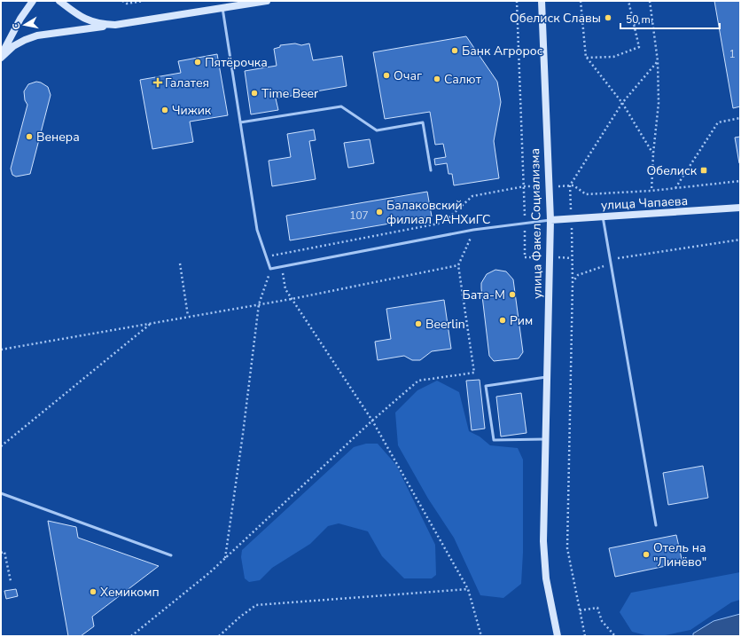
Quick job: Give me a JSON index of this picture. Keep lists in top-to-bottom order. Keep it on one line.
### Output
{"streets":{"main road":["улица Чапаева","улица Факел Социализма"]},"crossings":[["улица Чапаева","улица Факел Социализма"]],"places":{"other":["Обелиск Славы","Банк Агророс","Пятёрочка","Очаг","Салют","Time Beer","Чижик","Венера","Балаковский филиал РАНХиГС","Бата-М","Рим","Beerlin","Отель на \"Линёво\"","Хемикомп"],"health":["Галатея"],"transit":["Обелиск"]},"house_numbers":["1","107"],"scale_bar":"50 m","north":"left"}
